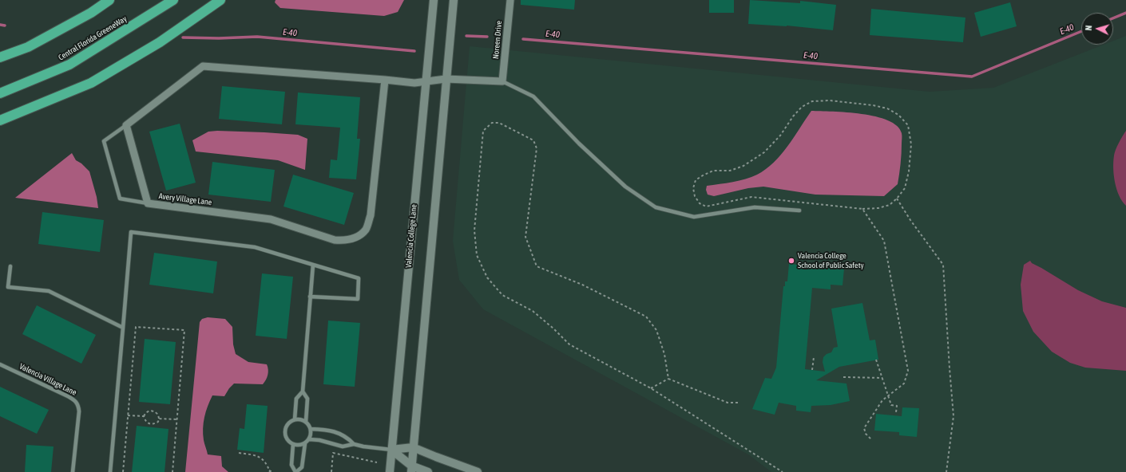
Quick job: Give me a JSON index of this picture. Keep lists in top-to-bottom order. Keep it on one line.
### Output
{"streets":{"highway":["Central Florida GreeneWay"],"street":["Noreen Drive","Avery Village Lane","Valencia College Lane"],"lane":["Valencia Village Lane"]},"water":["E-40"],"places":["Valencia College School of Public Safety"],"north":"left"}
